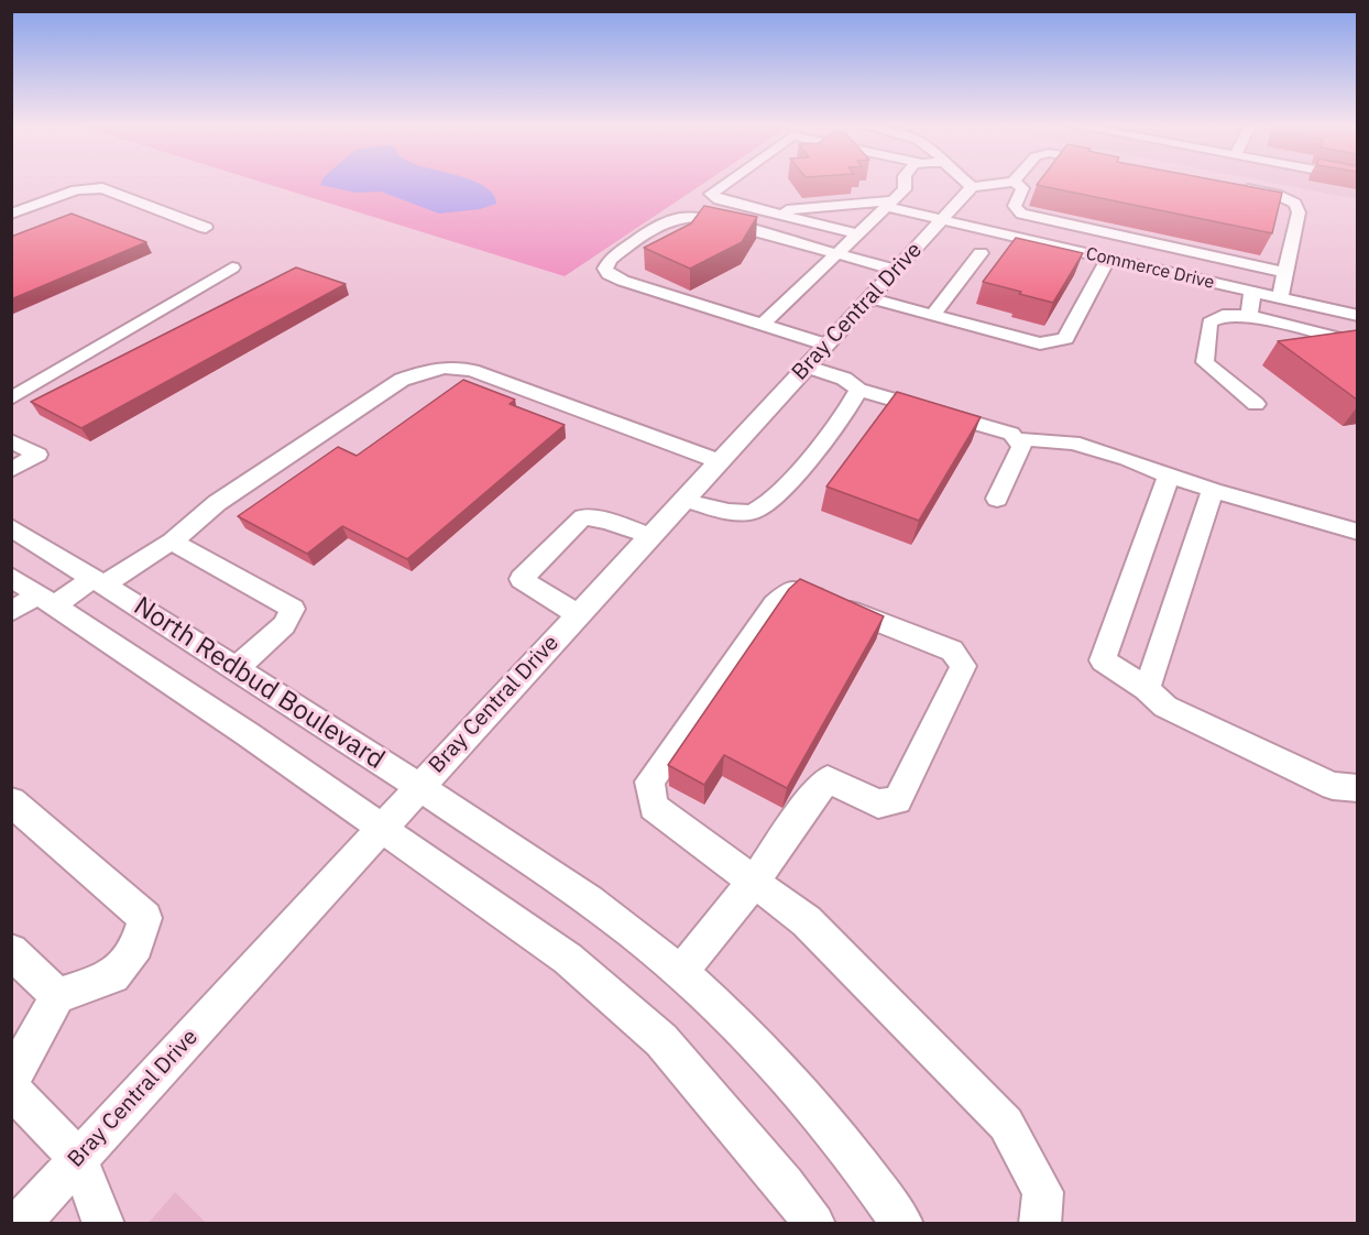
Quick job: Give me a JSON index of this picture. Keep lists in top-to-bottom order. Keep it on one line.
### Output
{"streets":{"street":["Commerce Drive","Bray Central Drive","North Redbud Boulevard"]},"crossings":[["Commerce Drive","Bray Central Drive"],["Bray Central Drive","North Redbud Boulevard"]]}
